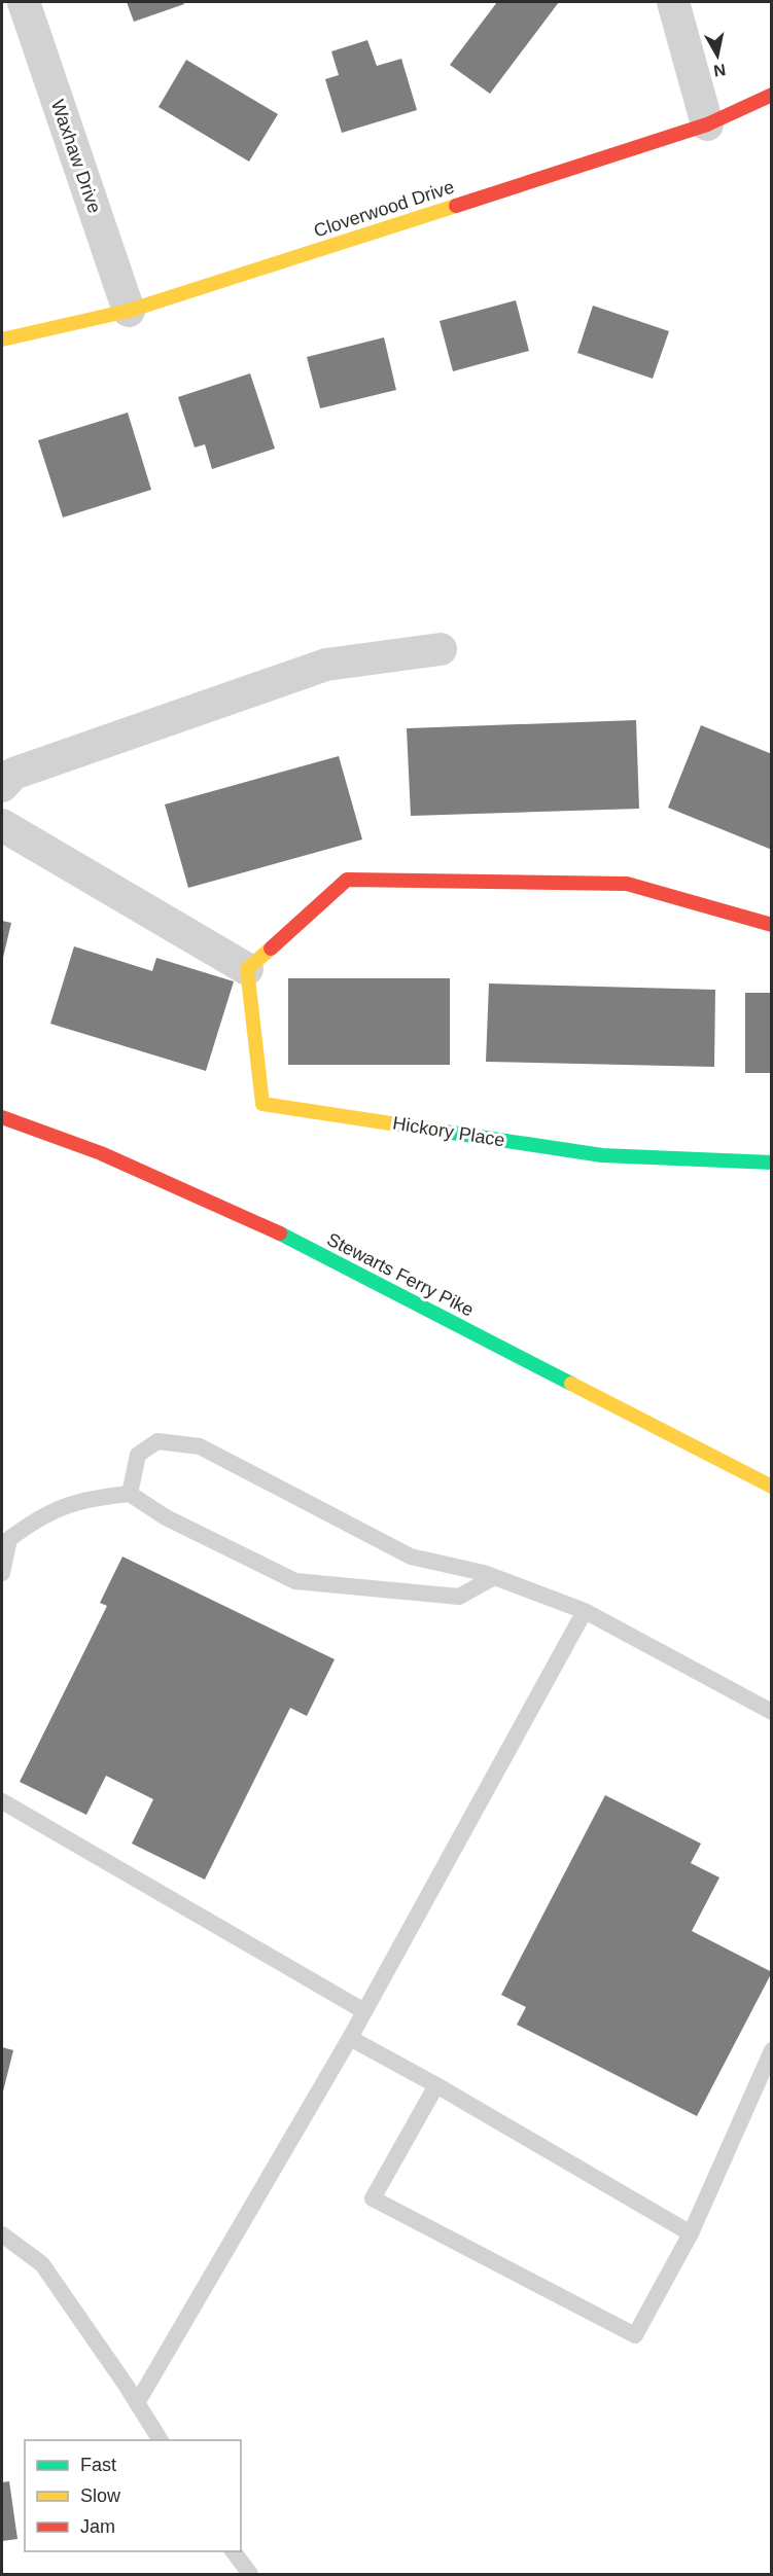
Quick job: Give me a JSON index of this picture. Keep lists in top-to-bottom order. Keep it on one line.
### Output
{"streets":{"street":["Waxhaw Drive","Cloverwood Drive","Hickory Place","Stewarts Ferry Pike"]},"crossings":[["Waxhaw Drive","Cloverwood Drive"]],"legend":["Fast","Slow","Jam"],"north":"bottom"}
